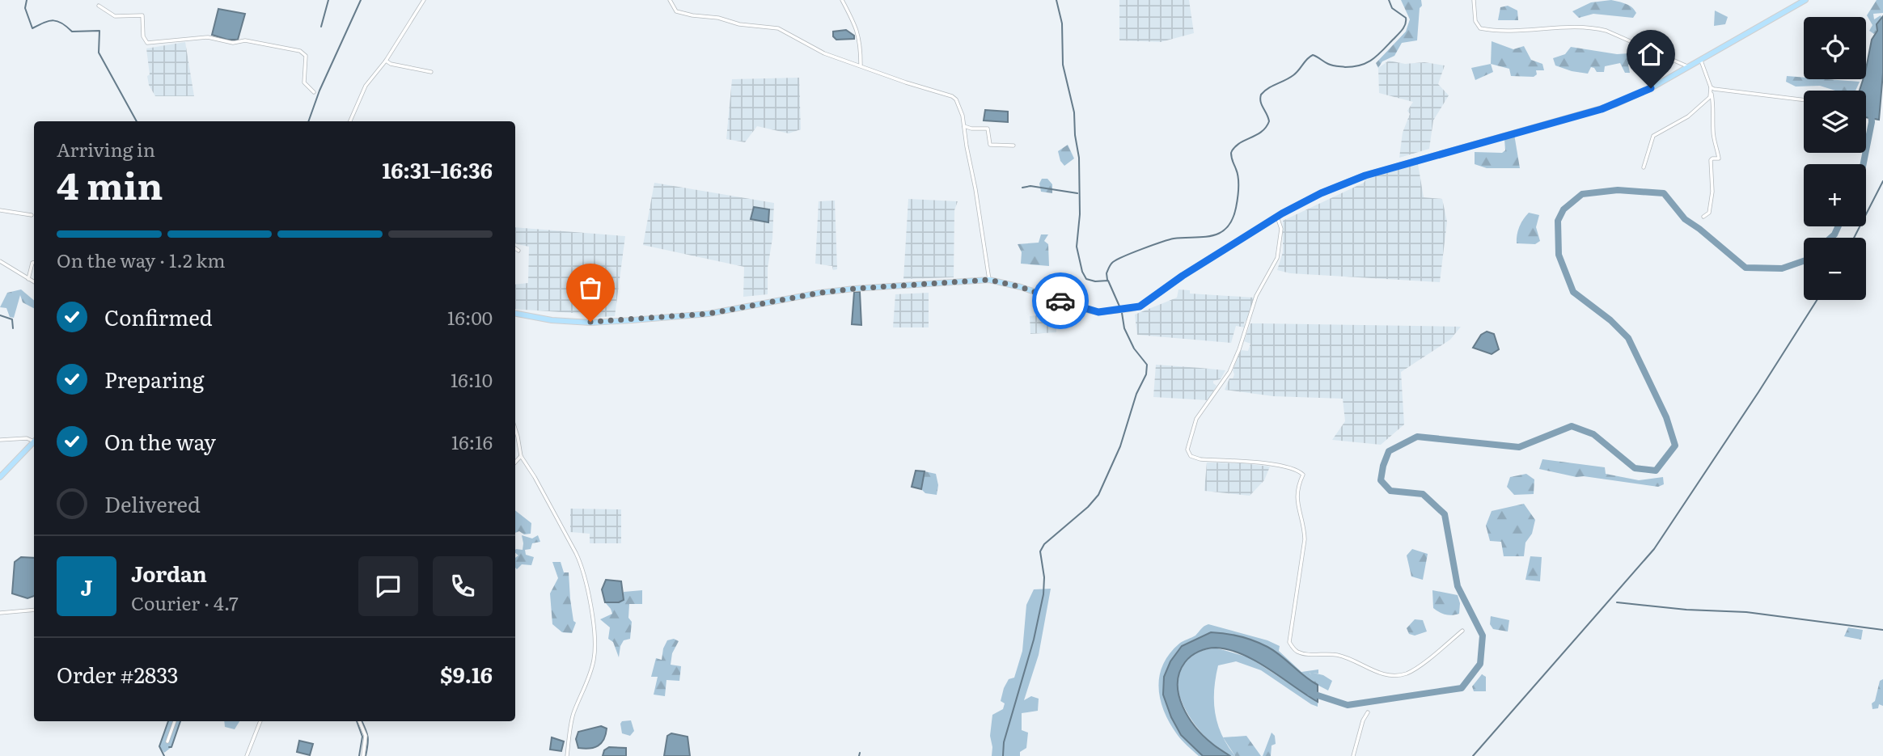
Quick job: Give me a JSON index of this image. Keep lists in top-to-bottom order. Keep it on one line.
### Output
{"page":{"map_buttons":["+","−"],"heading":["4 min","Arriving in","16:31–16:36"],"panel":["Jordan","Courier · 4.7","Order #2833","$9.16"],"bar":"On the way · 1.2 km","list":[["Confirmed","16:00"],["Preparing","16:10"],["On the way","16:16"],"Delivered"],"round":"J"}}
